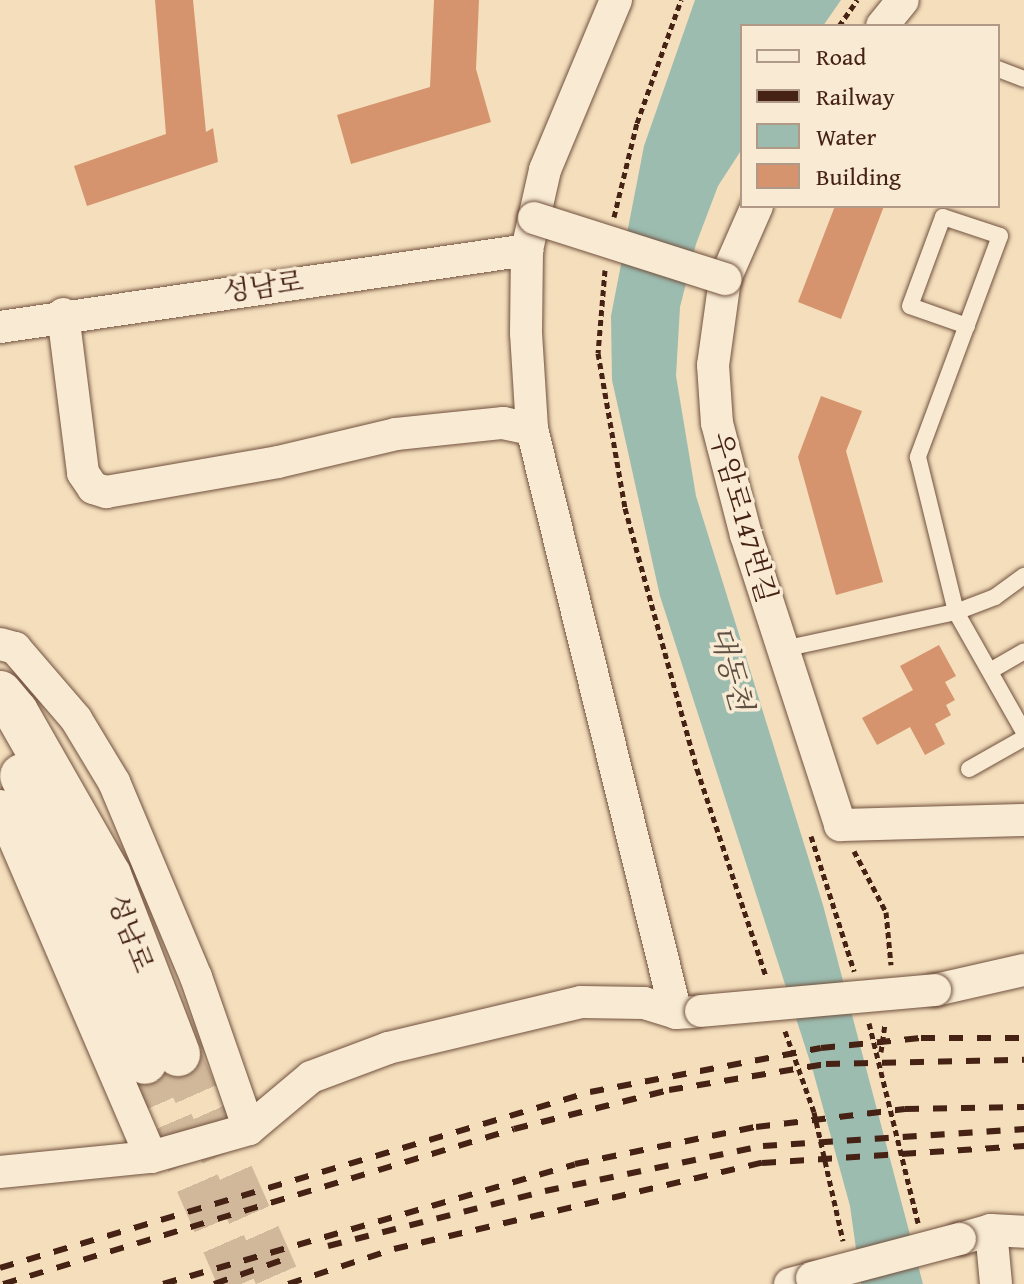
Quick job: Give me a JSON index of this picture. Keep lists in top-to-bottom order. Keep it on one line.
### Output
{"streets":{"main road":["성남로"],"street":["우암로147번길"]},"water":["대동천"],"legend":["Road","Railway","Water","Building"]}
